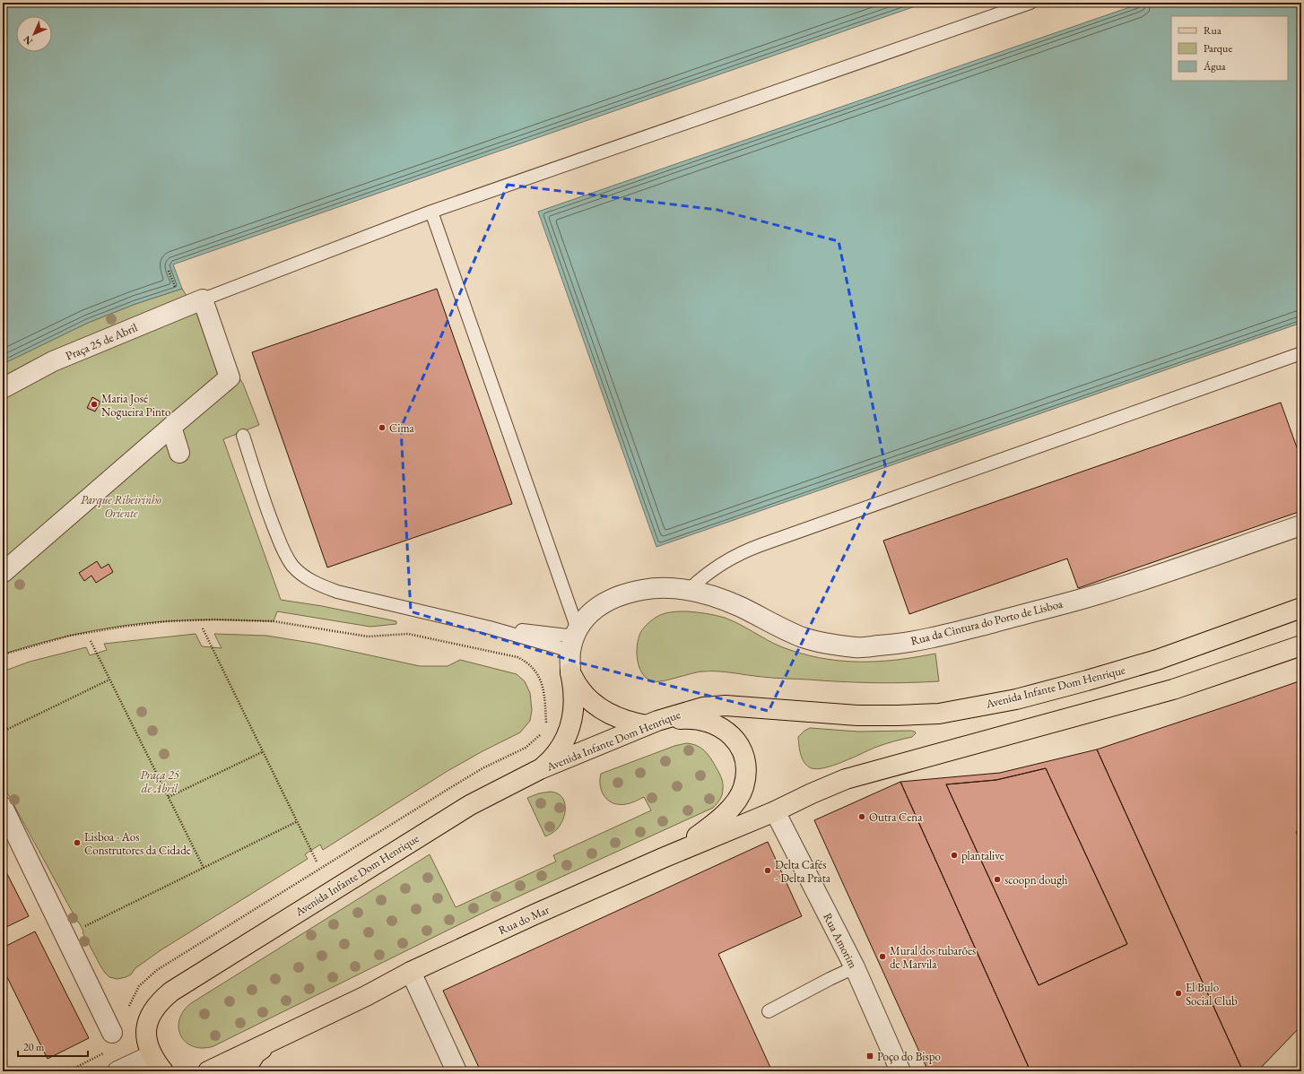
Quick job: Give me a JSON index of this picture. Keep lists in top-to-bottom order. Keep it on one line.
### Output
{"streets":{"main road":["Avenida Infante Dom Henrique","Rua do Mar"],"street":["Praça 25 de Abril","Rua da Cintura do Porto de Lisboa","Rua Amorim"]},"crossings":[["Rua do Mar","Rua Amorim"]],"parks":["Parque Ribeirinho Oriente","Praça 25 de Abril"],"places":{"other":["Maria José Nogueira Pinto","Cima","Outra Cena","Lisboa - Aos Construtores da Cidade","plantalive","Delta Cafés - Delta Prata","scoopn dough","Mural dos tubarões de Marvila","El Bulo Social Club"],"transit":["Poço do Bispo"]},"legend":["Rua","Parque","Água"],"scale_bar":"20 m","north":"bottom left"}
